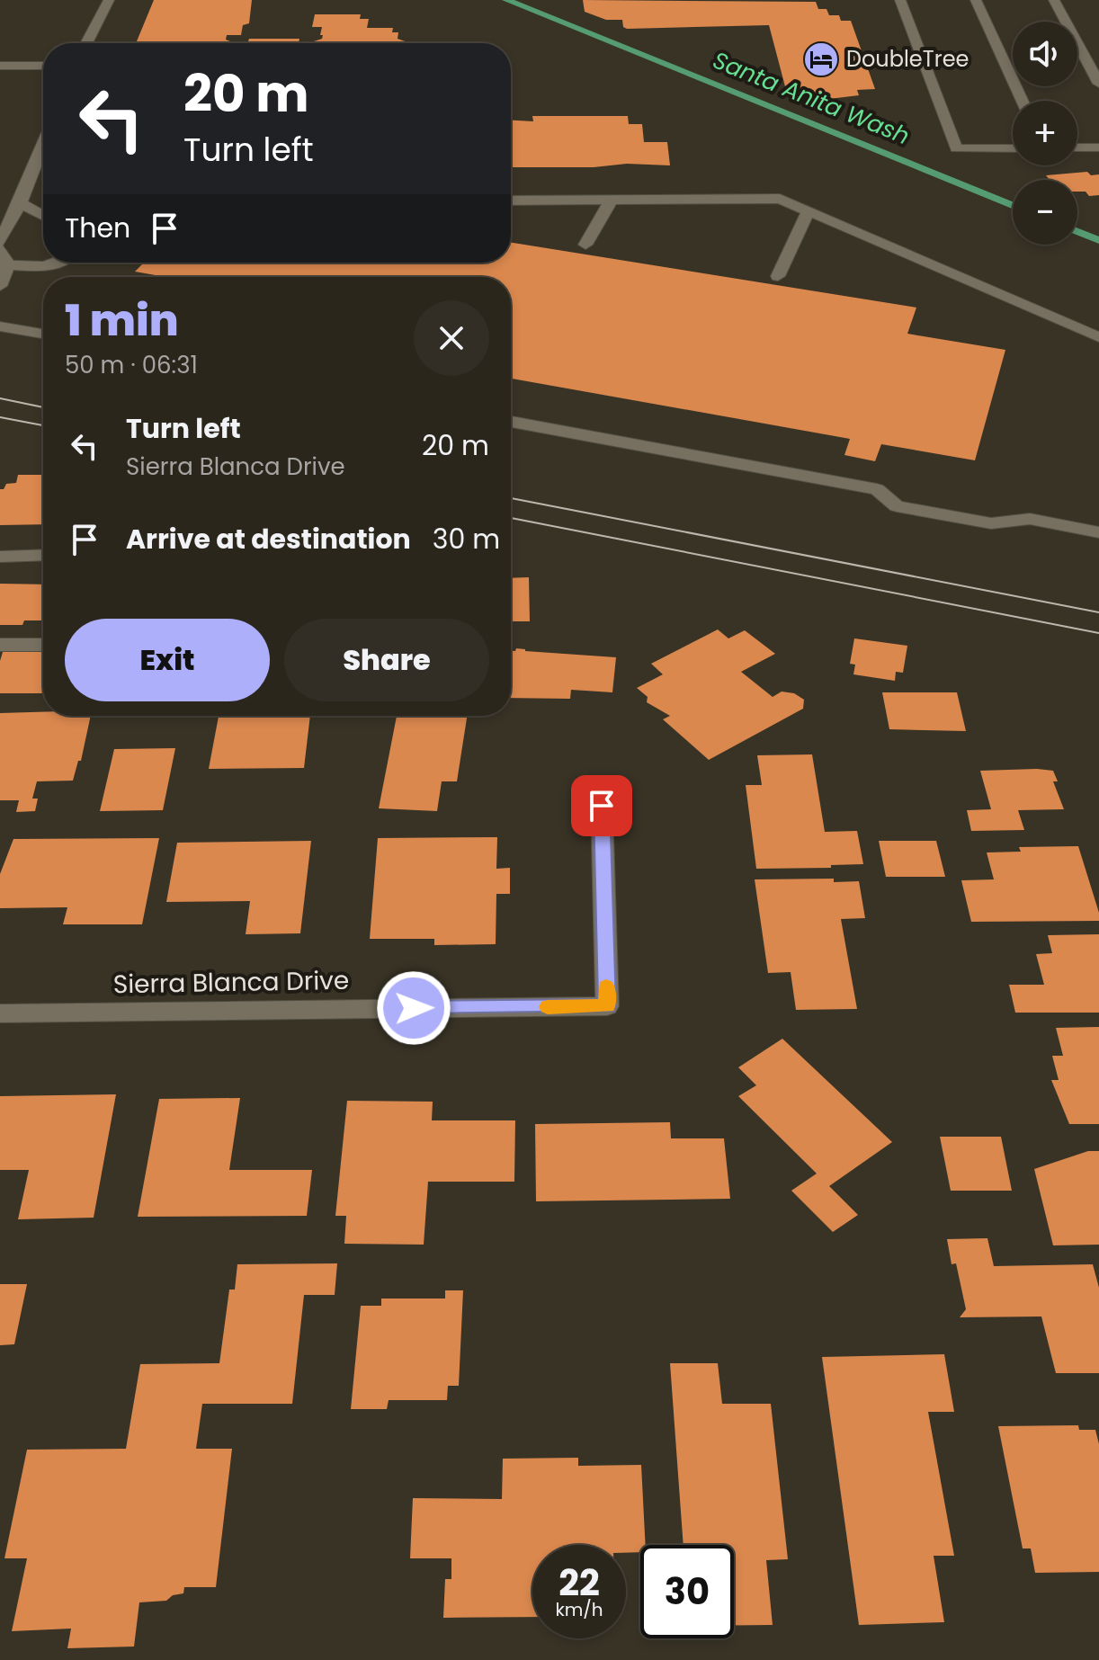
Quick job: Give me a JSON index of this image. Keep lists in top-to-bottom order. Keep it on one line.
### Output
{"streets":{"street":["Sierra Blanca Drive"]},"water":["Santa Anita Wash"],"places":{"hotel":["DoubleTree"]},"page":{"map_buttons":["+","−"],"turn":["20 m","Turn left"],"then":"Then","heading":["1 min","50 m · 06:31"],"list":[{"name":"Turn left","note":"Sierra Blanca Drive","value":"20 m"},{"name":"Arrive at destination","value":"30 m"}],"buttons":["Exit","Share"],"speed":"22 km/h","limit":"30"}}
